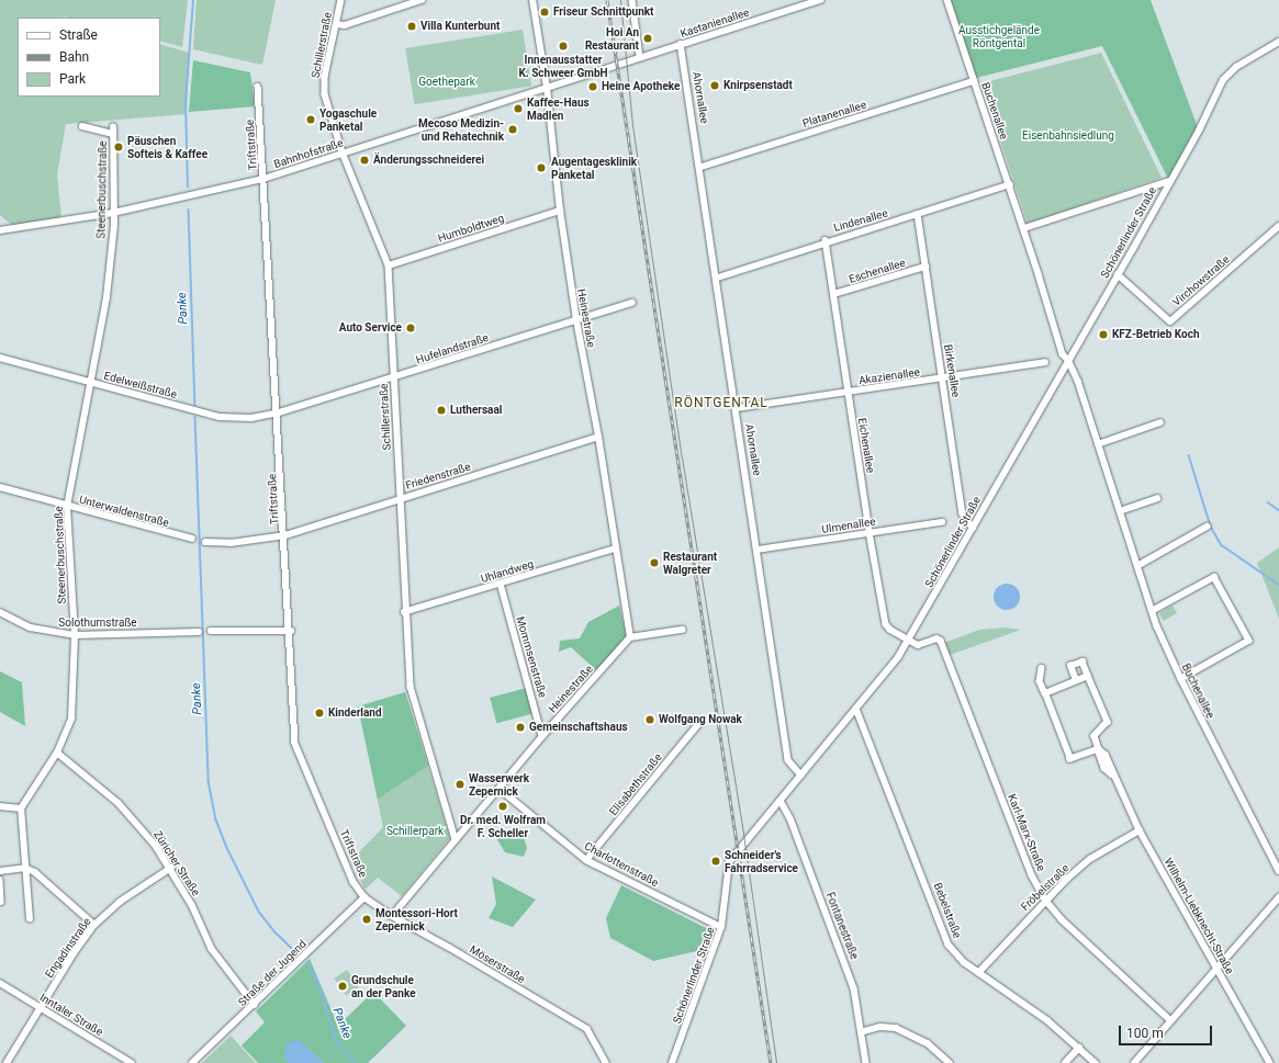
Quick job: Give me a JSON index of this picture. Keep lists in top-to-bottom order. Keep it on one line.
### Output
{"streets":{"street":["Kastanienallee","Schillerstraße","Ahornallee","Buchenallee","Platanenallee","Triftstraße","Bahnhofstraße","Steenerbuschstraße","Lindenallee","Humboldtweg","Schönerlinder Straße","Eschenallee","Virchowstraße","Heinestraße","Hufelandstraße","Birkenallee","Akazienallee","Edelweißstraße","Eichenallee","Friedenstraße","Unterwaldenstraße","Ulmenallee","Uhlandweg","Solothurnstraße","Mommsenstraße","Elisabethstraße","Karl-Marx-Straße","Züricher Straße","Charlottenstraße","Fröbelstraße","Bebelstraße","Wilhelm-Liebknecht-Straße","Fontanestraße","Engadinstraße","Möserstraße","Straße der Jugend","Inntaler Straße"]},"crossings":[["Kastanienallee","Ahornallee"],["Kastanienallee","Bahnhofstraße"],["Schillerstraße","Bahnhofstraße"],["Schillerstraße","Humboldtweg"],["Schillerstraße","Heinestraße"],["Schillerstraße","Hufelandstraße"],["Schillerstraße","Friedenstraße"],["Schillerstraße","Uhlandweg"],["Ahornallee","Platanenallee"],["Ahornallee","Lindenallee"],["Ahornallee","Schönerlinder Straße"],["Ahornallee","Akazienallee"],["Ahornallee","Ulmenallee"],["Buchenallee","Platanenallee"],["Buchenallee","Lindenallee"],["Buchenallee","Schönerlinder Straße"],["Triftstraße","Bahnhofstraße"],["Triftstraße","Hufelandstraße"],["Triftstraße","Edelweißstraße"],["Triftstraße","Friedenstraße"],["Triftstraße","Möserstraße"],["Triftstraße","Straße der Jugend"],["Bahnhofstraße","Steenerbuschstraße"],["Bahnhofstraße","Heinestraße"],["Steenerbuschstraße","Edelweißstraße"],["Steenerbuschstraße","Unterwaldenstraße"],["Steenerbuschstraße","Solothurnstraße"],["Steenerbuschstraße","Züricher Straße"],["Lindenallee","Birkenallee"],["Lindenallee","Eichenallee"],["Humboldtweg","Heinestraße"],["Schönerlinder Straße","Virchowstraße"],["Schönerlinder Straße","Birkenallee"],["Schönerlinder Straße","Eichenallee"],["Schönerlinder Straße","Karl-Marx-Straße"],["Schönerlinder Straße","Charlottenstraße"],["Schönerlinder Straße","Bebelstraße"],["Schönerlinder Straße","Fontanestraße"],["Eschenallee","Birkenallee"],["Eschenallee","Eichenallee"],["Heinestraße","Hufelandstraße"],["Heinestraße","Friedenstraße"],["Heinestraße","Uhlandweg"],["Heinestraße","Mommsenstraße"],["Heinestraße","Charlottenstraße"],["Heinestraße","Möserstraße"],["Hufelandstraße","Edelweißstraße"],["Birkenallee","Akazienallee"],["Akazienallee","Eichenallee"],["Eichenallee","Ulmenallee"],["Eichenallee","Karl-Marx-Straße"],["Uhlandweg","Mommsenstraße"],["Elisabethstraße","Charlottenstraße"],["Karl-Marx-Straße","Fröbelstraße"],["Züricher Straße","Engadinstraße"],["Züricher Straße","Straße der Jugend"],["Fröbelstraße","Bebelstraße"],["Fröbelstraße","Wilhelm-Liebknecht-Straße"],["Engadinstraße","Inntaler Straße"],["Möserstraße","Straße der Jugend"]],"districts":["RÖNTGENTAL"],"water":["Panke"],"parks":["Ausstichgelände Röntgental","Goethepark","Eisenbahnsiedlung","Schillerpark"],"places":["Friseur Schnittpunkt","Villa Kunterbunt","Hoi An Restaurant","Innenausstatter K. Schweer GmbH","Knirpsenstadt","Heine Apotheke","Kaffee-Haus Madlen","Yogaschule Panketal","Mecoso Medizin- und Rehatechnik","Päuschen Softeis & Kaffee","Änderungsschneiderei","Augentagesklinik Panketal","Auto Service","KFZ-Betrieb Koch","Luthersaal","Restaurant Walgreter","Kinderland","Wolfgang Nowak","Gemeinschaftshaus","Wasserwerk Zepernick","Dr. med. Wolfram F. Scheller","Schneider's Fahrradservice","Montessori-Hort Zepernick","Grundschule an der Panke"],"legend":["Straße","Bahn","Park"],"scale_bar":"100 m"}
